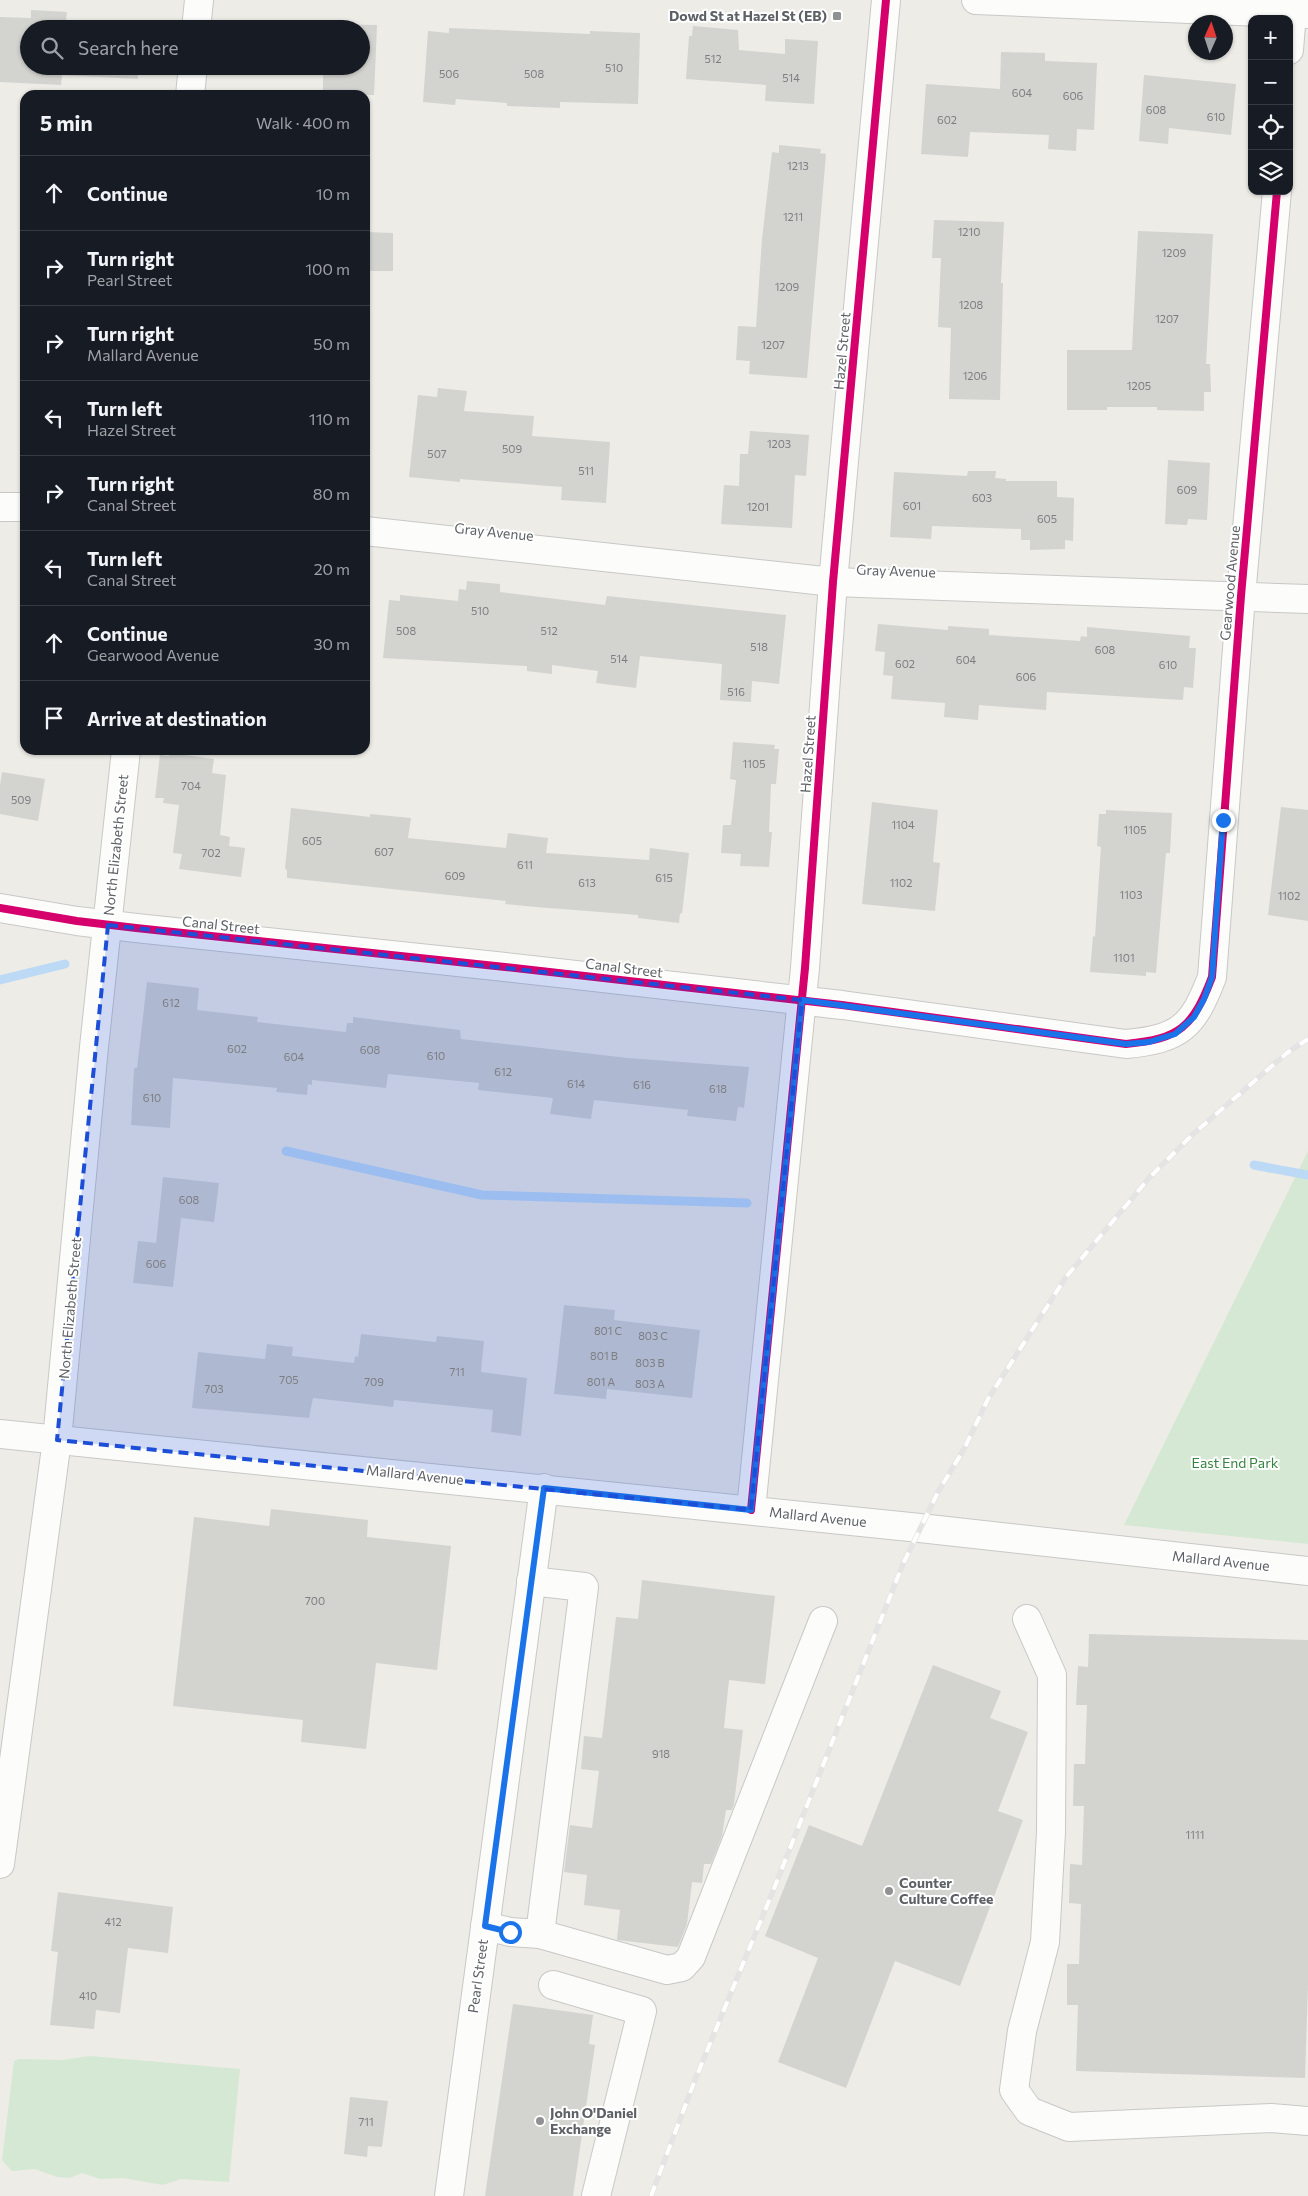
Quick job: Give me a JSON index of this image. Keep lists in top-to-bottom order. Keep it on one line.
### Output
{"streets":{"street":["Hazel Street","Gray Avenue","Gearwood Avenue","North Elizabeth Street","Canal Street","Mallard Avenue","Pearl Street"]},"crossings":[["Hazel Street","Gray Avenue"],["Hazel Street","Canal Street"],["Hazel Street","Mallard Avenue"],["Gray Avenue","Gearwood Avenue"],["Gearwood Avenue","Canal Street"],["North Elizabeth Street","Canal Street"],["North Elizabeth Street","Mallard Avenue"],["Mallard Avenue","Pearl Street"]],"parks":["East End Park"],"places":{"transit":["Dowd St at Hazel St (EB)"],"other":["Counter Culture Coffee","John O'Daniel Exchange"]},"house_numbers":["512","510","506","508","514","604","606","608","610","602","1213","1211","1210","1209","1209","1208","1207","1207","1206","1205","1203","509","507","511","609","603","601","1201","605","510","508","512","518","608","514","604","602","610","606","516","1105","704","509","1104","1105","605","607","702","611","609","615","613","1102","1103","1102","1101","612","602","608","610","604","612","614","616","618","610","608","606","801 C","803 C","801 B","803 B","711","705","709","801 A","803 A","703","700","918","1111","412","410","711"],"north":"top","page":{"map_buttons":["+","−"],"search":"Search here","heading":["5 min","Walk · 400 m"],"list":[["Continue","10 m"],["Turn right","Pearl Street","100 m"],["Turn right","Mallard Avenue","50 m"],["Turn left","Hazel Street","110 m"],["Turn right","Canal Street","80 m"],["Turn left","Canal Street","20 m"],["Continue","Gearwood Avenue","30 m"],"Arrive at destination"]}}
